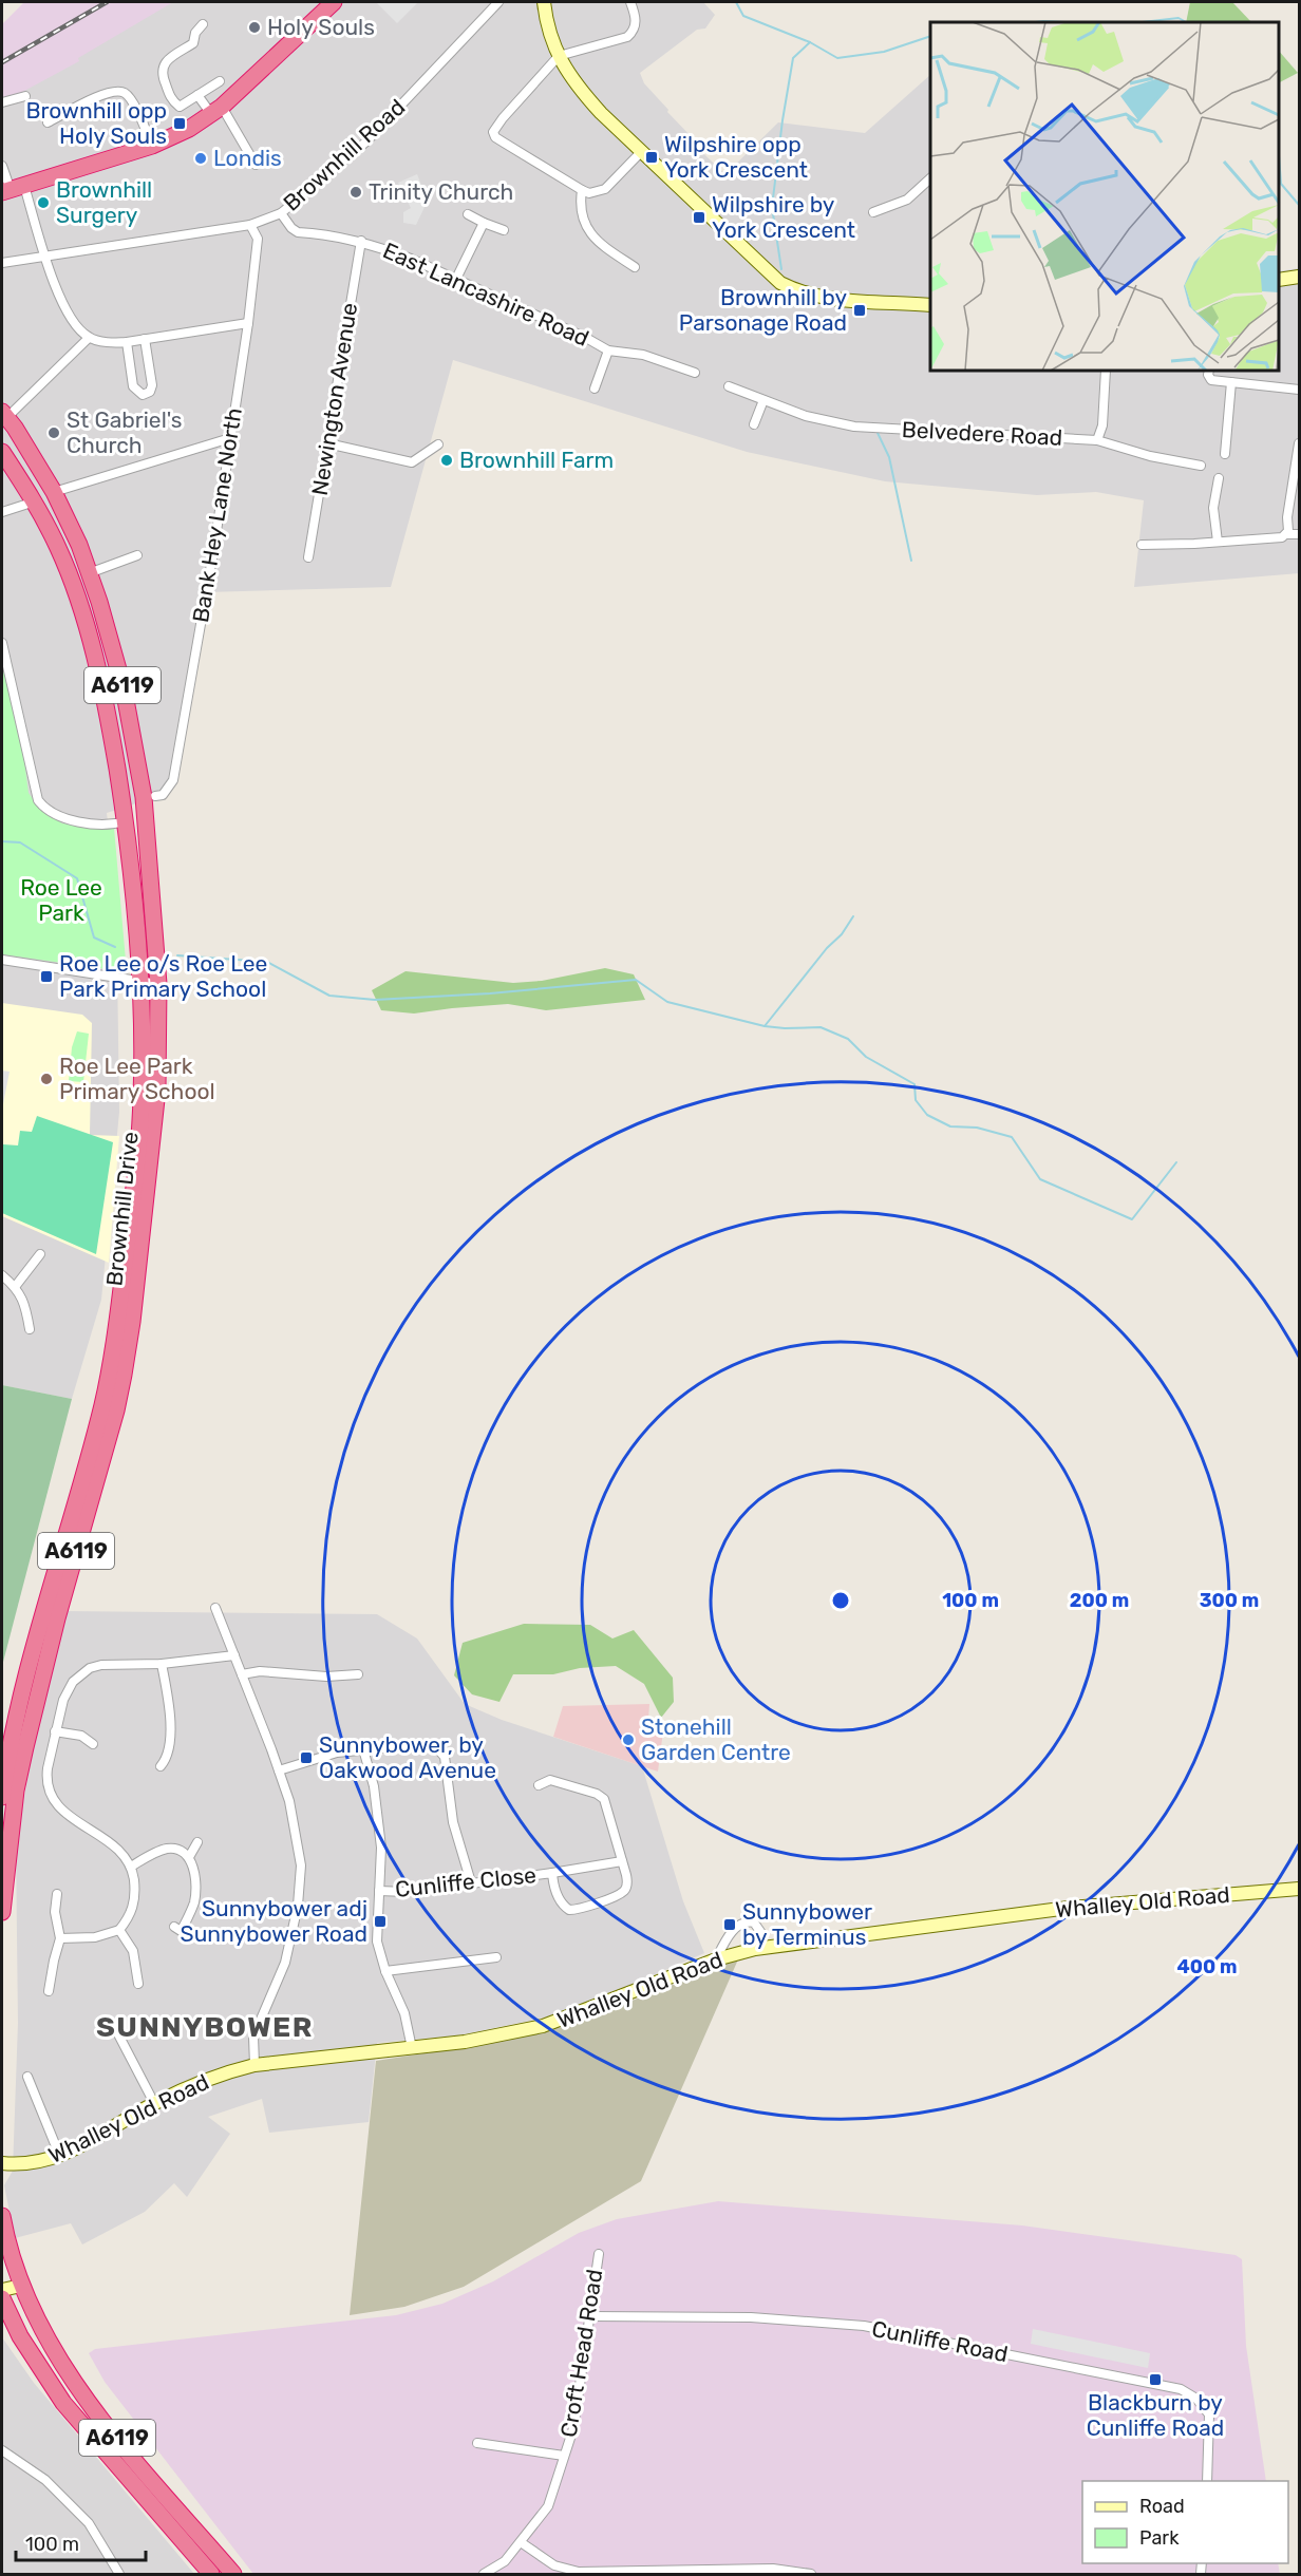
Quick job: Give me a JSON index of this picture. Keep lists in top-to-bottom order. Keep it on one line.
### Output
{"streets":{"highway":["A6119","Brownhill Drive"],"street":["Brownhill Road","East Lancashire Road","Newington Avenue","Belvedere Road","Bank Hey Lane North","Cunliffe Close","Whalley Old Road","Cunliffe Road","Croft Head Road"]},"crossings":[["Brownhill Road","East Lancashire Road"],["Brownhill Road","Bank Hey Lane North"],["East Lancashire Road","Newington Avenue"],["Cunliffe Road","Croft Head Road"]],"districts":["SUNNYBOWER"],"parks":["Roe Lee Park"],"places":{"other":["Holy Souls","Londis","Trinity Church","Brownhill Surgery","St Gabriel's Church","Brownhill Farm","Roe Lee Park Primary School","Stonehill Garden Centre"],"transit":["Brownhill opp Holy Souls","Wilpshire opp York Crescent","Wilpshire by York Crescent","Brownhill by Parsonage Road","Roe Lee o/s Roe Lee Park Primary School","Sunnybower, by Oakwood Avenue","Sunnybower adj Sunnybower Road","Sunnybower by Terminus","Blackburn by Cunliffe Road"]},"legend":["Road","Park"],"scale_bar":"100 m","rings":["100 m","200 m","300 m","400 m"]}
